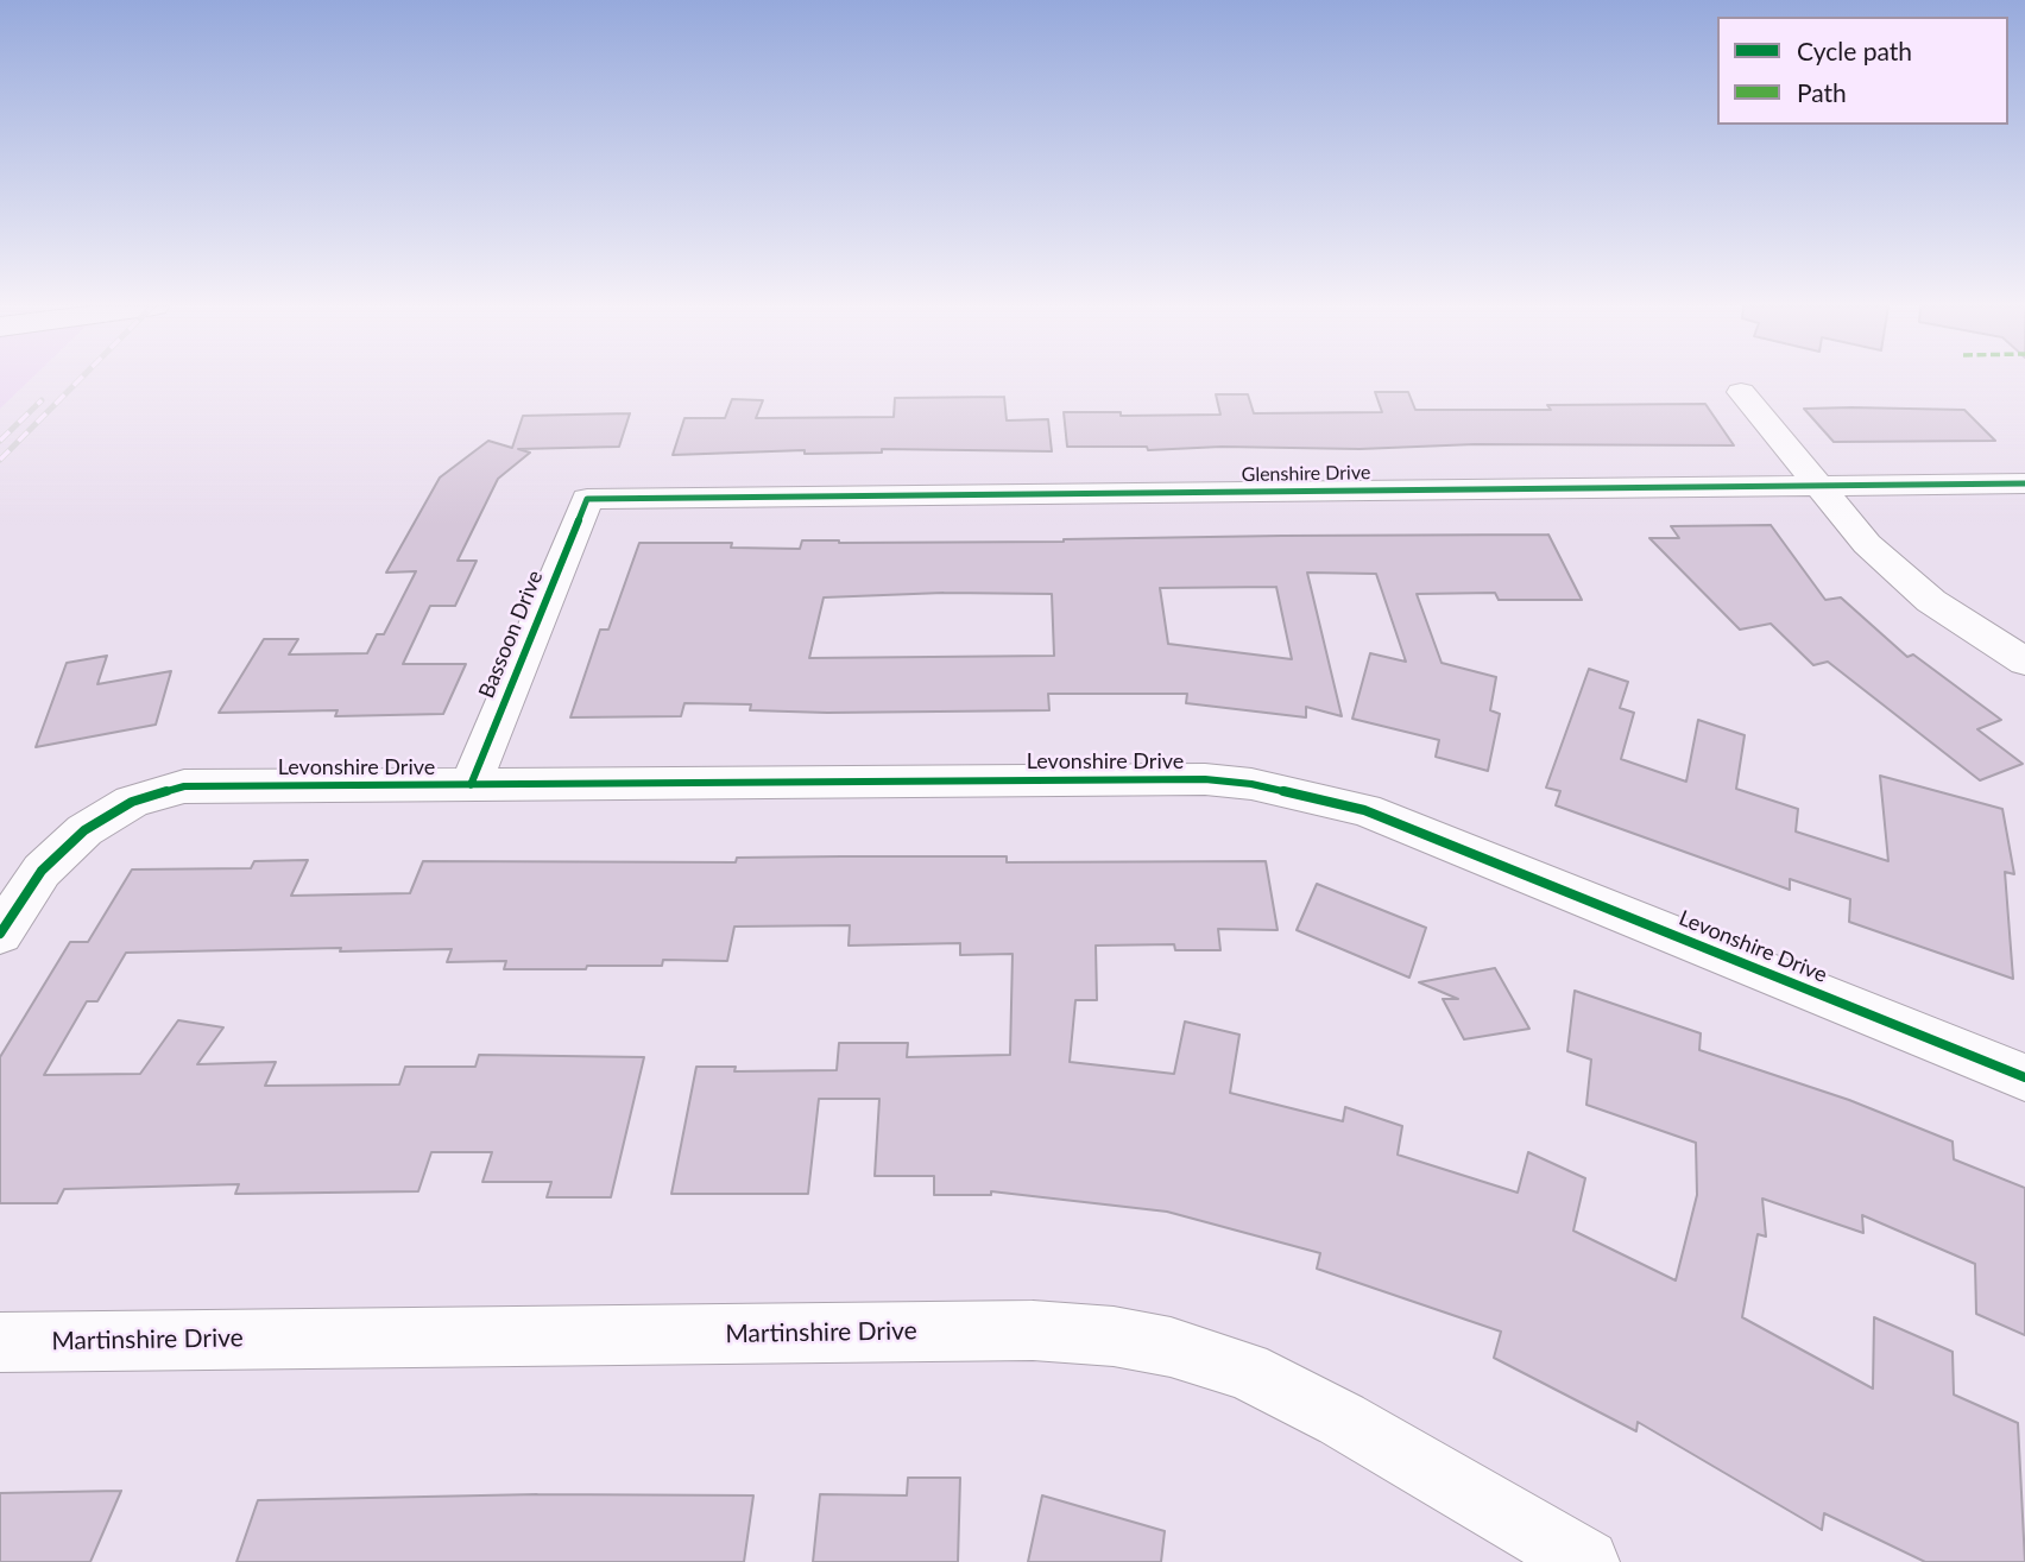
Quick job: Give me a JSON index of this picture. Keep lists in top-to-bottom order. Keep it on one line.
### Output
{"streets":{"street":["Glenshire Drive","Bassoon Drive","Levonshire Drive","Martinshire Drive"]},"crossings":[["Glenshire Drive","Bassoon Drive"],["Bassoon Drive","Levonshire Drive"]],"legend":["Cycle path","Path"]}
